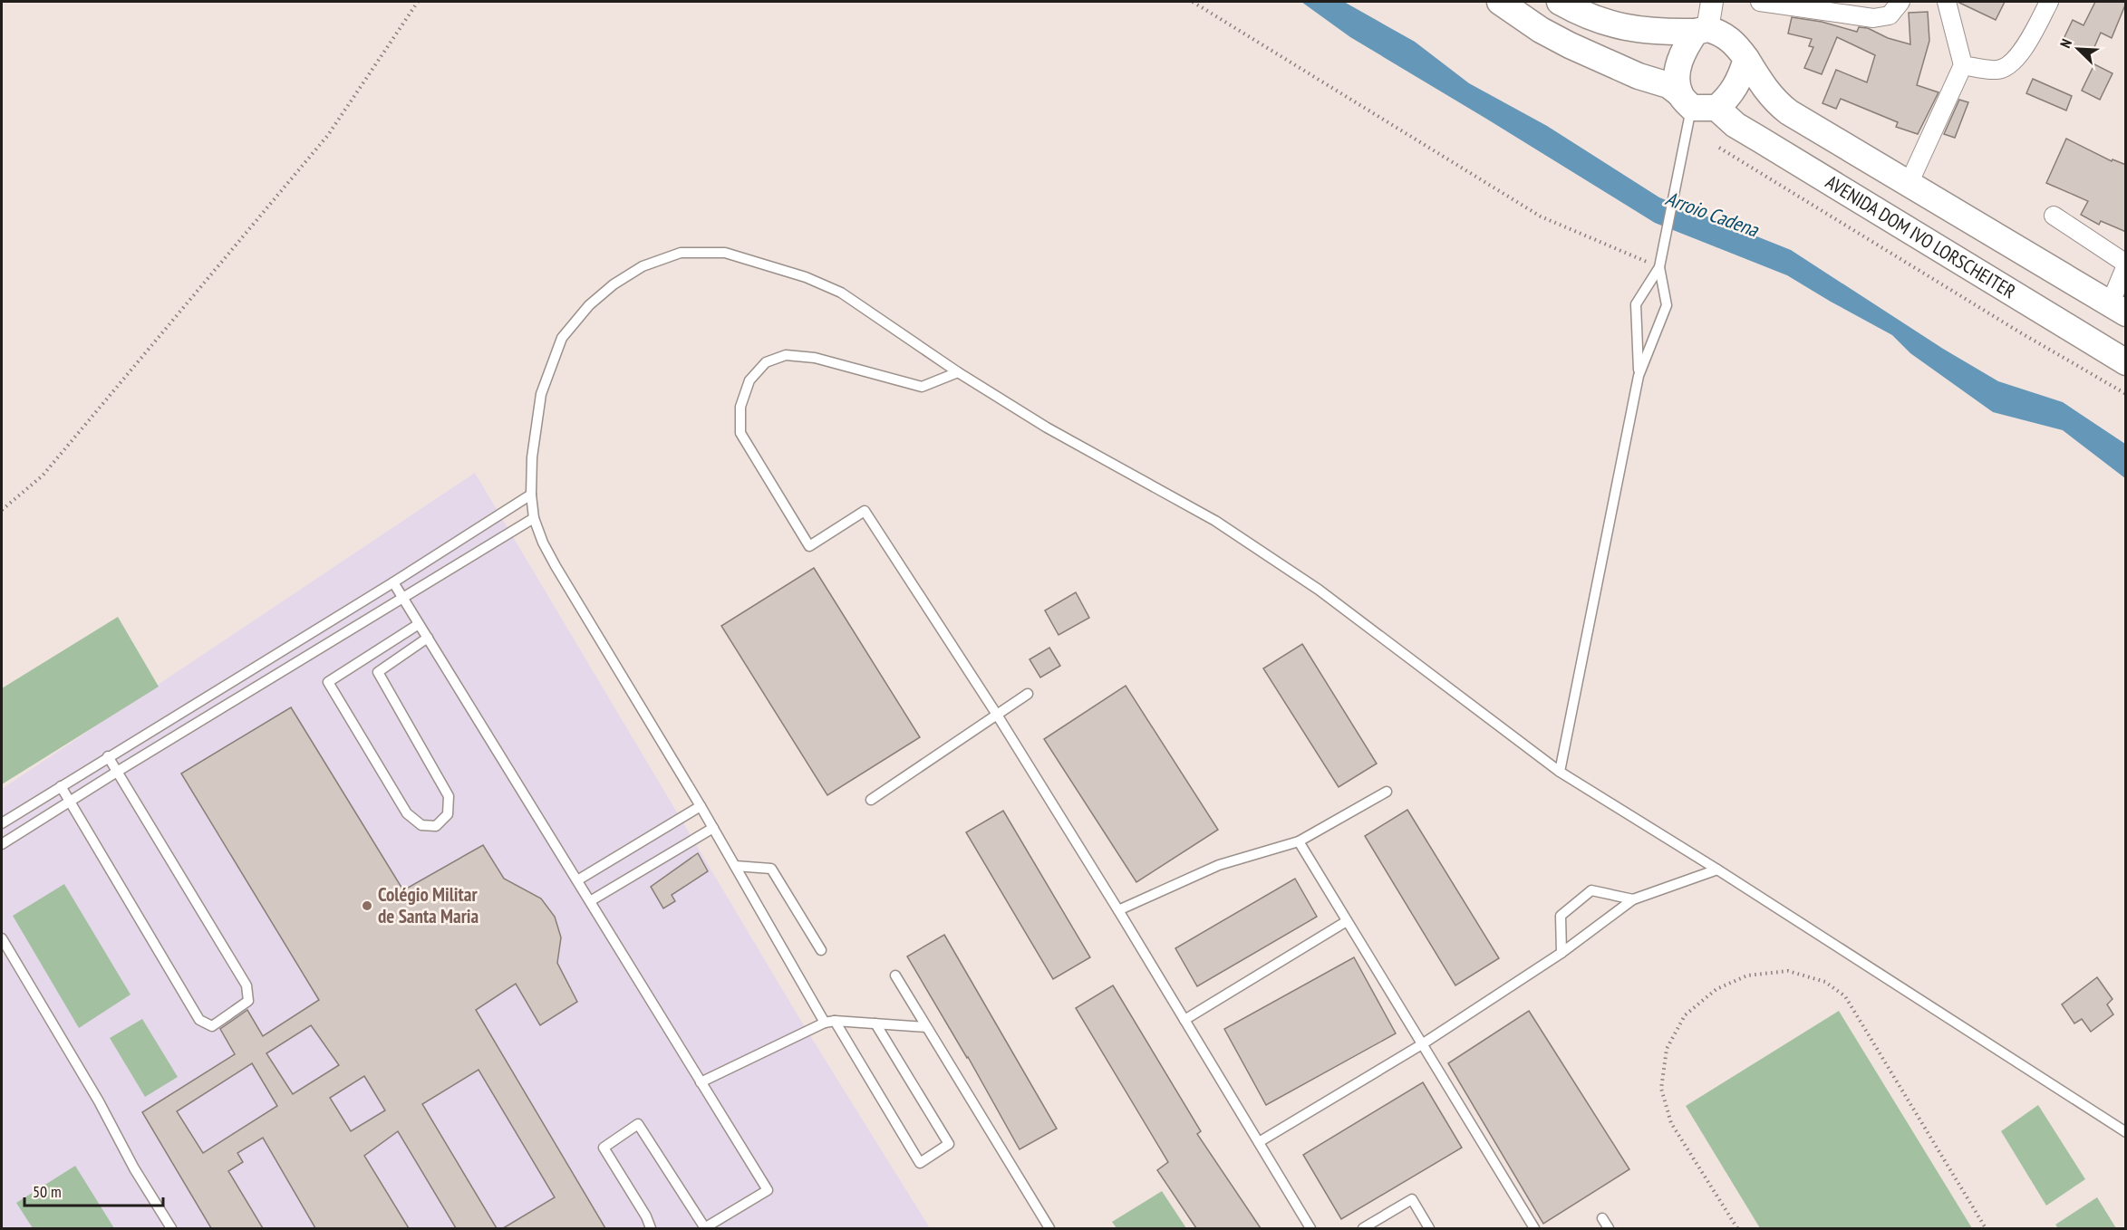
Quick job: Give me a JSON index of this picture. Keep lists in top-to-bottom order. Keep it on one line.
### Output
{"streets":{"main road":["AVENIDA DOM IVO LORSCHEITER"]},"water":["Arroio Cadena"],"places":["Colégio Militar de Santa Maria"],"scale_bar":"50 m","north":"top left"}
